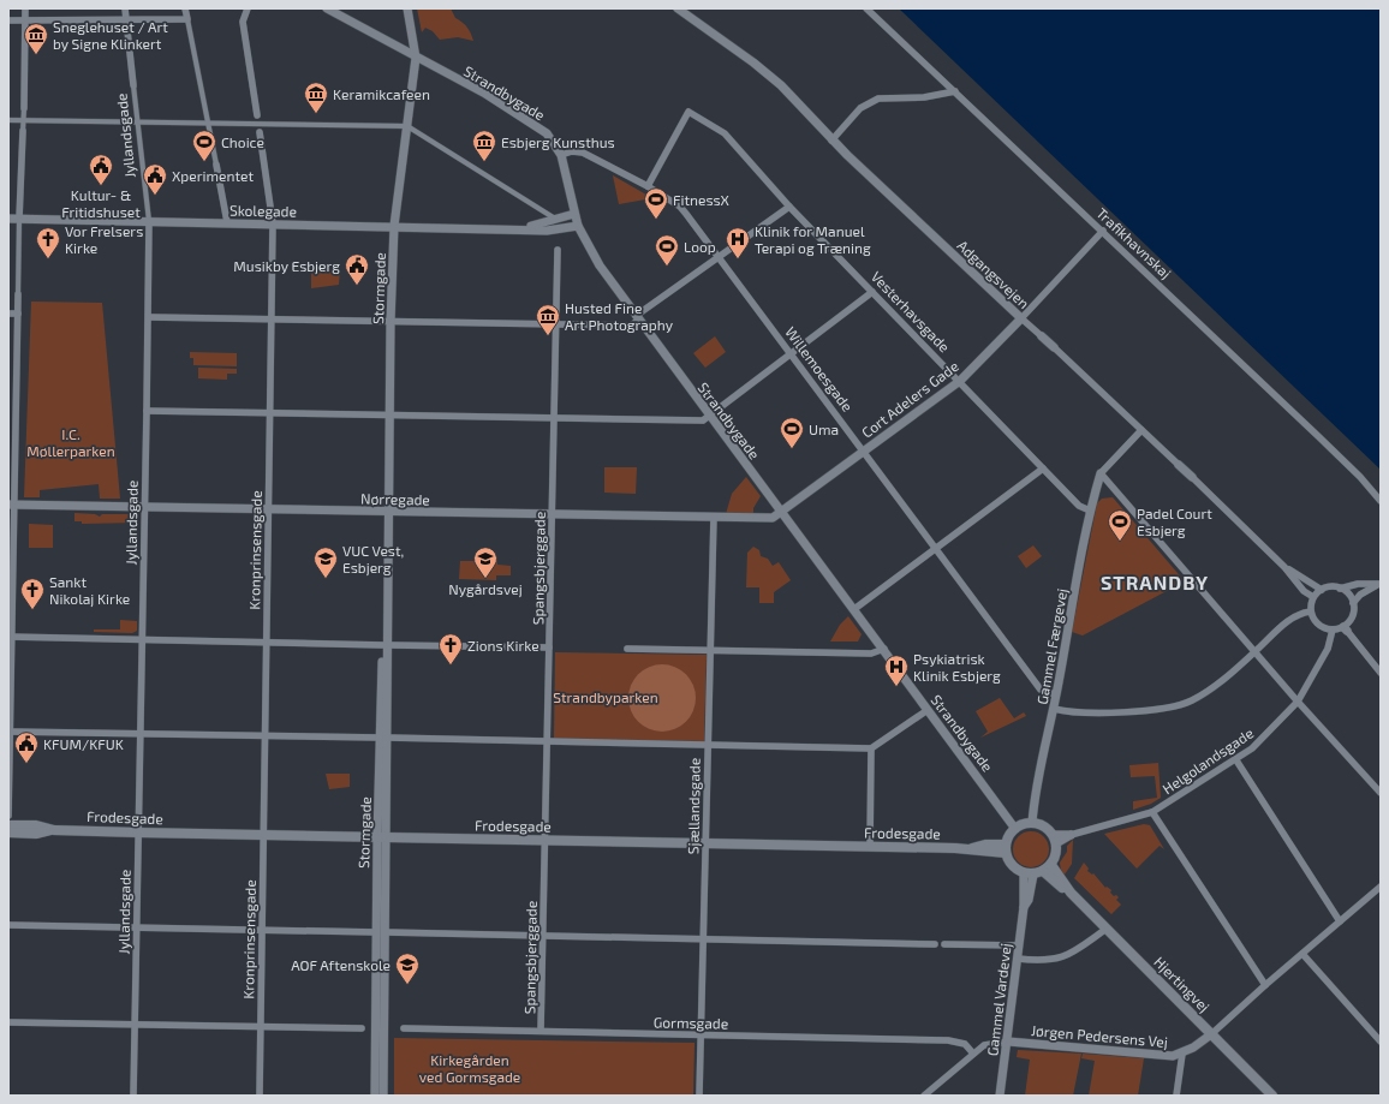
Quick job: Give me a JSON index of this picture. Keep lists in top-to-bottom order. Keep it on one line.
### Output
{"streets":{"main road":["Frodesgade","Hjertingvej"],"street":["Strandbygade","Jyllandsgade","Skolegade","Trafikhavnskaj","Adgangsvejen","Stormgade","Vesterhavsgade","Willemoesgade","Cort Adelers Gade","Nørregade","Kronprinsensgade","Spangsbjerggade","Gammel Færgevej","Helgolandsgade","Sjællandsgade","Gammel Vardevej","Gormsgade","Jørgen Pedersens Vej"]},"crossings":[["Strandbygade","Skolegade"],["Strandbygade","Stormgade"],["Strandbygade","Willemoesgade"],["Strandbygade","Cort Adelers Gade"],["Strandbygade","Nørregade"],["Strandbygade","Gammel Færgevej"],["Strandbygade","Helgolandsgade"],["Strandbygade","Frodesgade"],["Strandbygade","Hjertingvej"],["Strandbygade","Gammel Vardevej"],["Jyllandsgade","Skolegade"],["Jyllandsgade","Nørregade"],["Jyllandsgade","Frodesgade"],["Skolegade","Stormgade"],["Skolegade","Kronprinsensgade"],["Trafikhavnskaj","Cort Adelers Gade"],["Adgangsvejen","Cort Adelers Gade"],["Adgangsvejen","Helgolandsgade"],["Stormgade","Nørregade"],["Stormgade","Frodesgade"],["Vesterhavsgade","Willemoesgade"],["Vesterhavsgade","Cort Adelers Gade"],["Vesterhavsgade","Gammel Færgevej"],["Willemoesgade","Cort Adelers Gade"],["Willemoesgade","Gammel Færgevej"],["Cort Adelers Gade","Nørregade"],["Nørregade","Kronprinsensgade"],["Nørregade","Spangsbjerggade"],["Nørregade","Sjællandsgade"],["Kronprinsensgade","Frodesgade"],["Spangsbjerggade","Frodesgade"],["Spangsbjerggade","Gormsgade"],["Gammel Færgevej","Helgolandsgade"],["Gammel Færgevej","Frodesgade"],["Gammel Færgevej","Hjertingvej"],["Gammel Færgevej","Gammel Vardevej"],["Helgolandsgade","Frodesgade"],["Helgolandsgade","Hjertingvej"],["Helgolandsgade","Gammel Vardevej"],["Sjællandsgade","Frodesgade"],["Sjællandsgade","Gormsgade"],["Frodesgade","Hjertingvej"],["Frodesgade","Gammel Vardevej"],["Hjertingvej","Gammel Vardevej"],["Hjertingvej","Jørgen Pedersens Vej"],["Gammel Vardevej","Jørgen Pedersens Vej"]],"districts":["STRANDBY"],"parks":["I.C. Møllerparken","Strandbyparken","Kirkegården ved Gormsgade"],"places":{"museum":["Sneglehuset / Art by Signe Klinkert","Keramikcafeen","Esbjerg Kunsthus","Husted Fine Art Photography"],"sports":["Choice","FitnessX","Loop","Uma","Padel Court Esbjerg"],"public building":["Kultur- & Fritidshuset","Xperimentet","Musikby Esbjerg","KFUM/KFUK"],"church":["Vor Frelsers Kirke","Sankt Nikolaj Kirke","Zions Kirke"],"hospital":["Klinik for Manuel Terapi og Træning","Psykiatrisk Klinik Esbjerg"],"school or university":["VUC Vest, Esbjerg","Nygårdsvej","AOF Aftenskole"]}}
